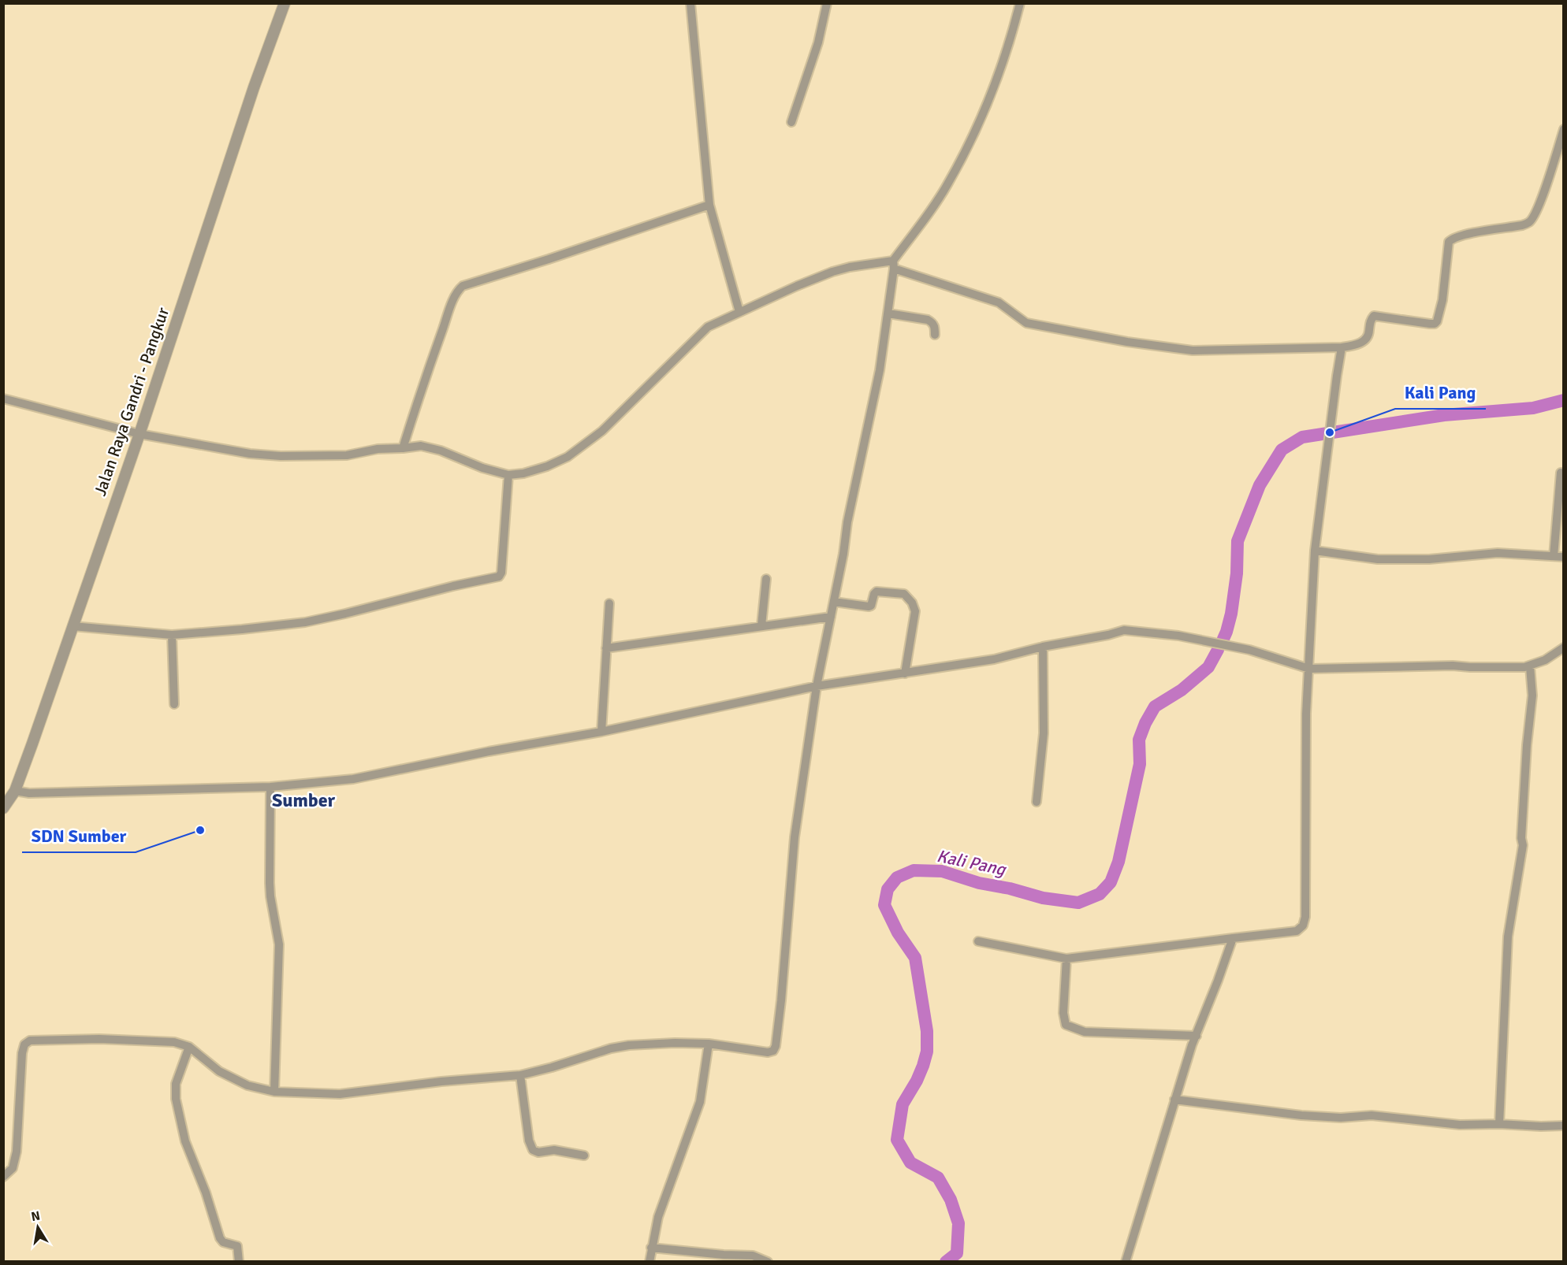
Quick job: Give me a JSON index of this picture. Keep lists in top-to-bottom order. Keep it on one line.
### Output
{"streets":{"street":["Jalan Raya Gandri - Pangkur"]},"districts":["Sumber"],"water":["Kali Pang"],"places":["Kali Pang","SDN Sumber"],"north":"top"}
